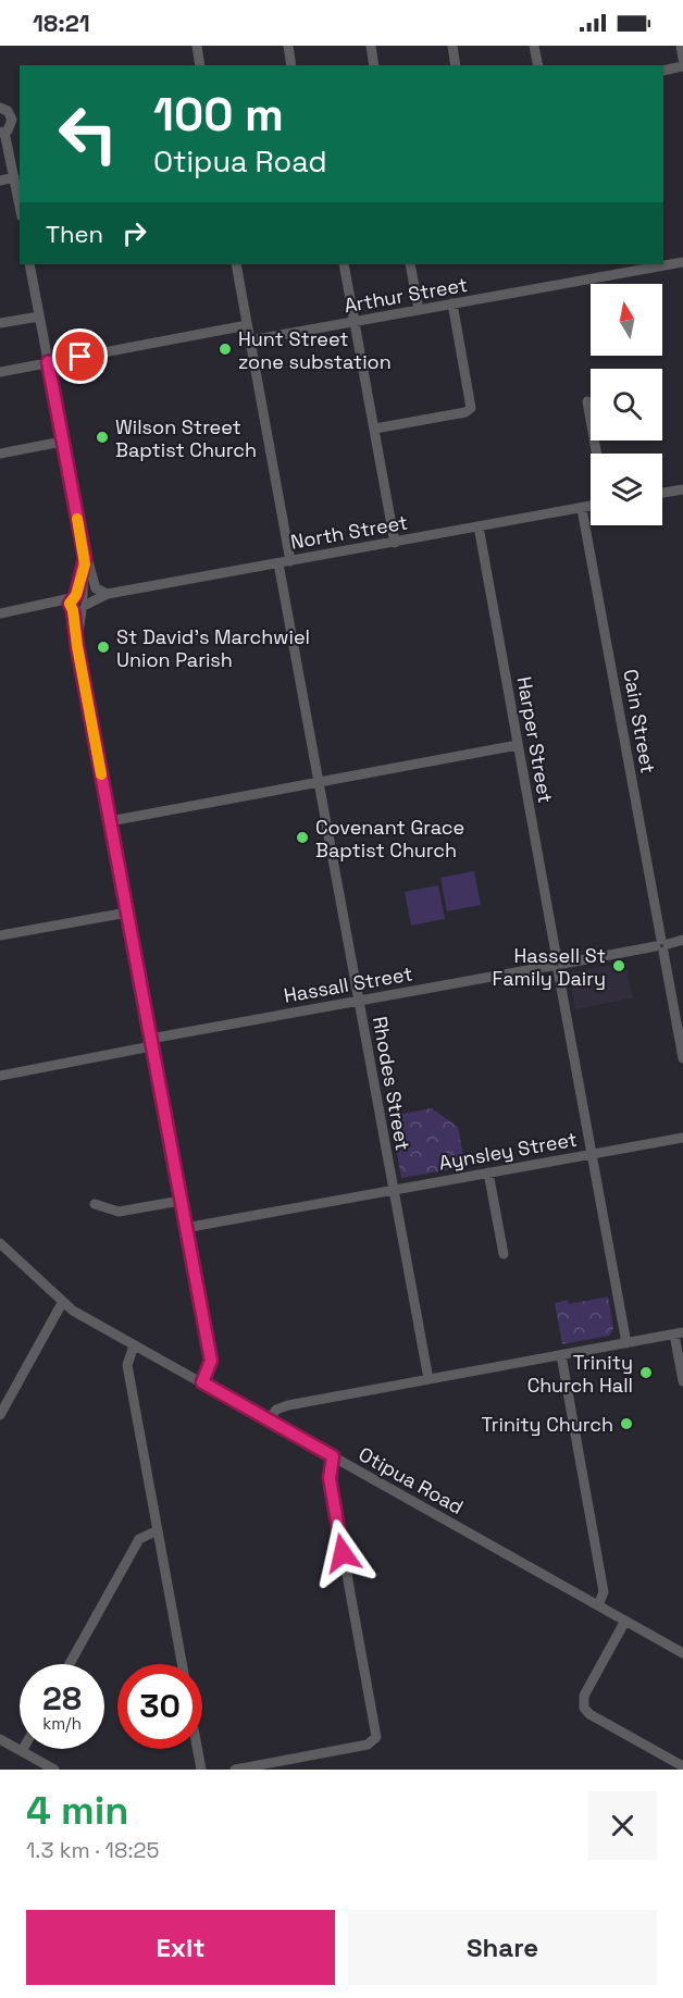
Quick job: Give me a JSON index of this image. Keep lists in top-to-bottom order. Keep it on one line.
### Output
{"streets":{"street":["Arthur Street","North Street","Cain Street","Harper Street","Hassall Street","Rhodes Street","Aynsley Street","Otipua Road"]},"crossings":[["North Street","Cain Street"],["North Street","Harper Street"],["North Street","Rhodes Street"],["Cain Street","Hassall Street"],["Harper Street","Hassall Street"],["Harper Street","Aynsley Street"],["Hassall Street","Rhodes Street"],["Rhodes Street","Aynsley Street"]],"places":["Hunt Street zone substation","Wilson Street Baptist Church","St David's Marchwiel Union Parish","Covenant Grace Baptist Church","Hassell St Family Dairy","Trinity Church Hall","Trinity Church"],"north":"top","page":{"status":"18:21","turn":["100 m","Otipua Road"],"then":"Then","speed":"28 km/h","limit":"30","heading":["4 min","1.3 km · 18:25"],"buttons":["Exit","Share"]}}
